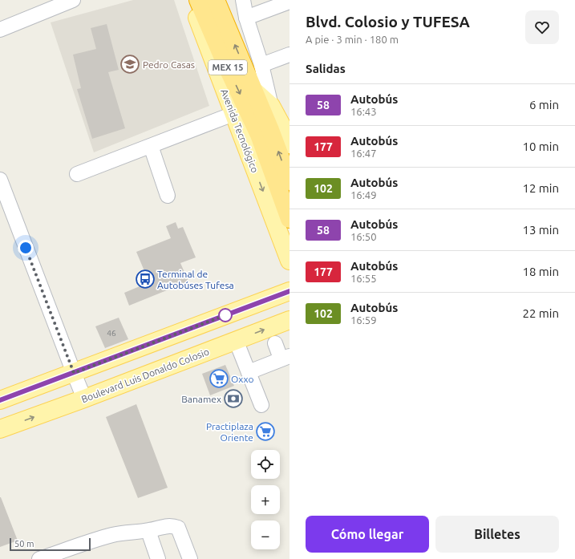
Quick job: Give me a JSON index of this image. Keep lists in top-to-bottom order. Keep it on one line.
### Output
{"streets":{"highway":["MEX 15","Avenida Tecnológico"],"main road":["Boulevard Luis Donaldo Colosio"]},"places":{"school or university":["Pedro Casas"],"bus stop":["Terminal de Autobúses Tufesa"],"supermarket":["Oxxo","Practiplaza Oriente"],"bank":["Banamex"]},"lines":["bus line 58"],"house_numbers":["46"],"scale_bar":"50 m","page":{"heading":[["Blvd. Colosio y TUFESA","A pie · 3 min · 180 m"],"Salidas"],"list":[{"mark":"58","name":"Autobús","note":"16:43","value":"6 min"},{"mark":"177","name":"Autobús","note":"16:47","value":"10 min"},{"mark":"102","name":"Autobús","note":"16:49","value":"12 min"},{"mark":"58","name":"Autobús","note":"16:50","value":"13 min"},{"mark":"177","name":"Autobús","note":"16:55","value":"18 min"},{"mark":"102","name":"Autobús","note":"16:59","value":"22 min"}],"map_buttons":["+","−"],"buttons":["Cómo llegar","Billetes"],"scale":"50 m"}}
